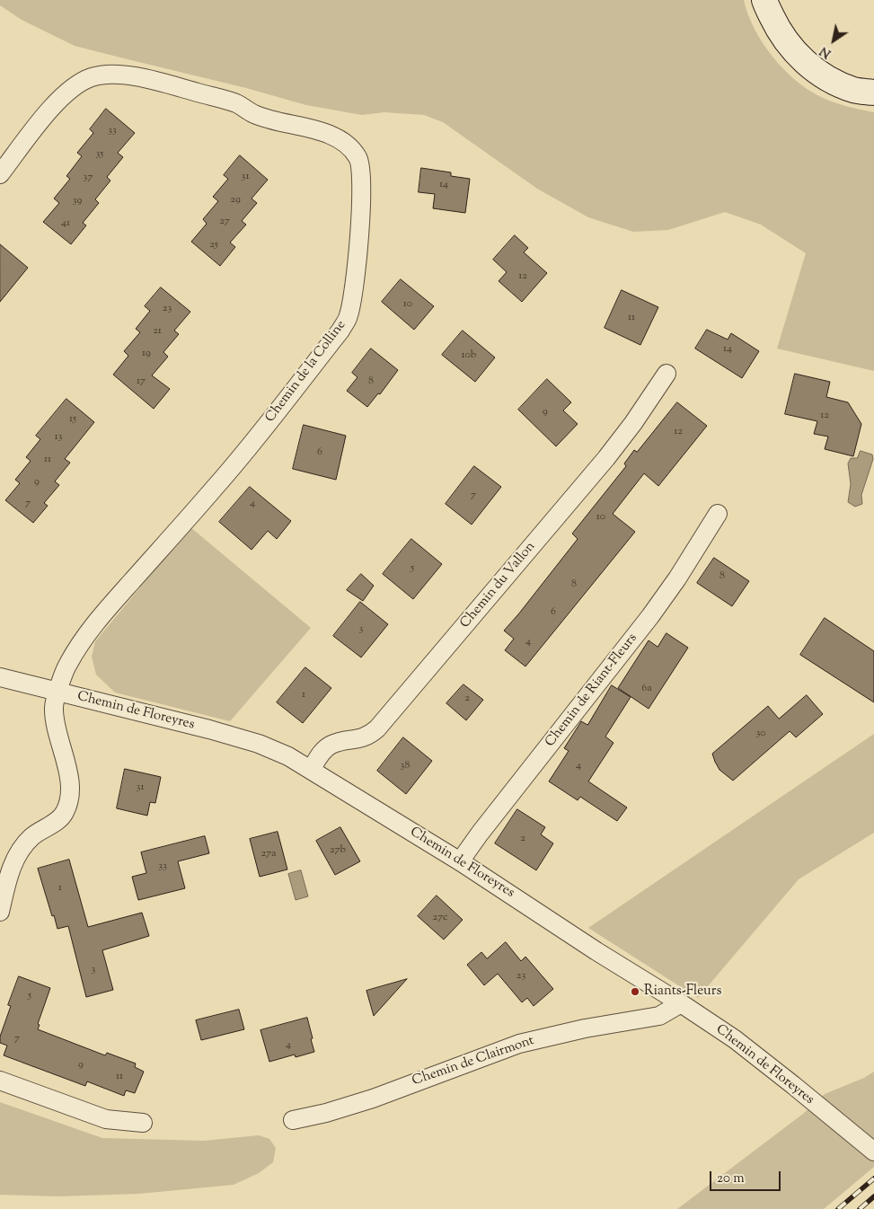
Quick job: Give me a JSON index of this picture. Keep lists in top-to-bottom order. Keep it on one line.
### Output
{"streets":{"street":["Chemin de la Colline","Chemin du Vallon","Chemin de Riant-Fleurs","Chemin de Floreyres","Chemin de Clairmont"]},"crossings":[["Chemin de la Colline","Chemin de Floreyres"],["Chemin du Vallon","Chemin de Floreyres"],["Chemin de Riant-Fleurs","Chemin de Floreyres"],["Chemin de Floreyres","Chemin de Clairmont"]],"places":["Riants-Fleurs"],"house_numbers":["33","35","31","37","14","29","39","27","41","25","12","10","23","11","21","14","19","10b","17","8","9","12","15","12","13","6","11","9","7","7","4","10","5","8","8","6","3","4","6a","1","2","30","38","4","31","2","27b","27a","33","1","27c","3","23","5","7","4","9","11"],"scale_bar":"20 m","north":"bottom left"}
